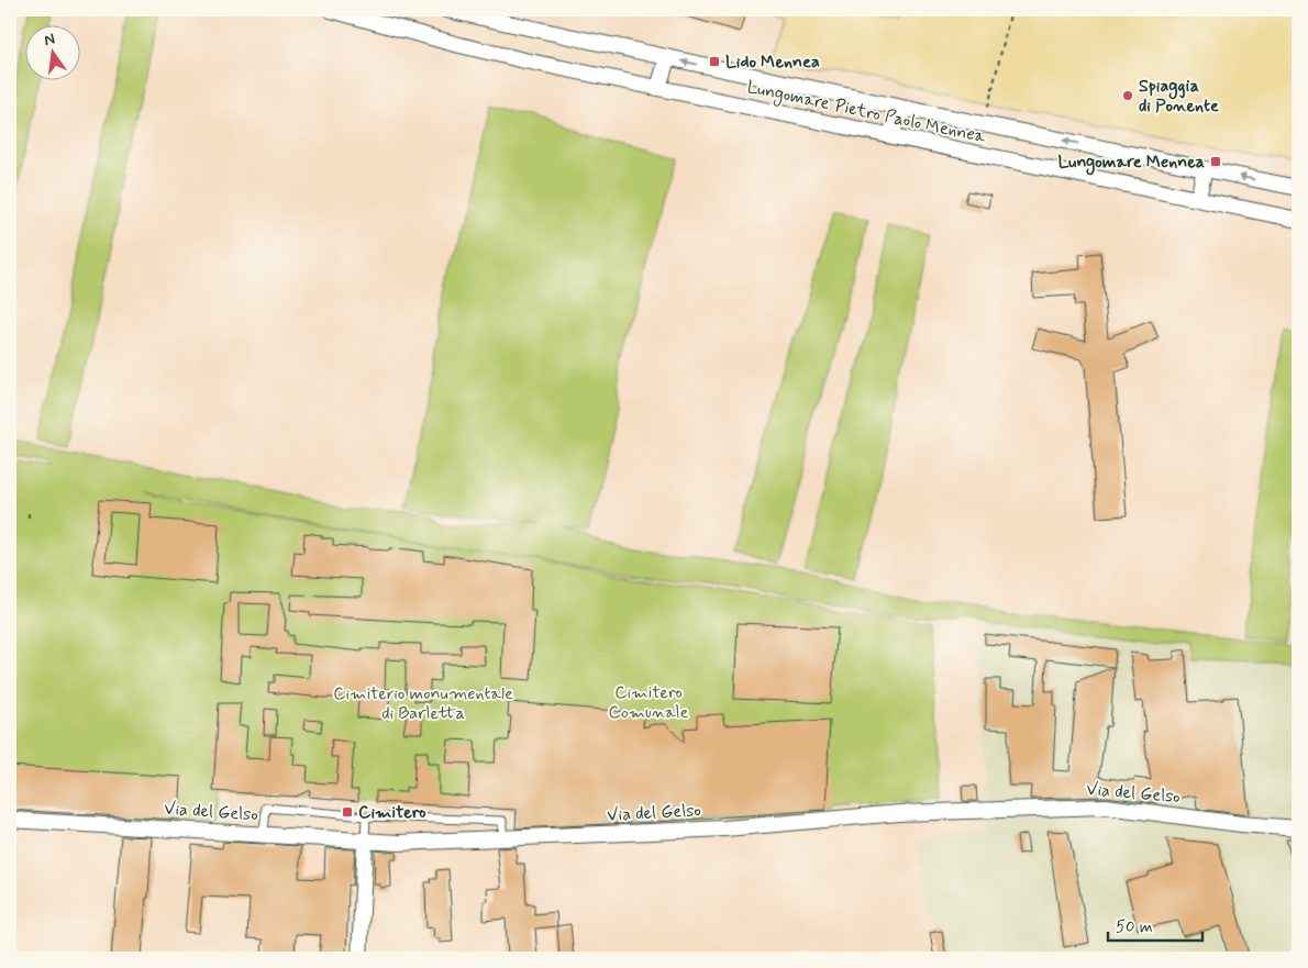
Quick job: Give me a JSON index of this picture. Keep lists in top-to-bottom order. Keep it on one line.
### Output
{"streets":{"street":["Lungomare Pietro Paolo Mennea","Via del Gelso"]},"parks":["Cimitero Comunale","Cimiterio monumentale di Barletta"],"places":{"transit":["Lido Mennea","Lungomare Mennea","Cimitero"],"other":["Spiaggia di Ponente"]},"scale_bar":"50 m","north":"top"}
